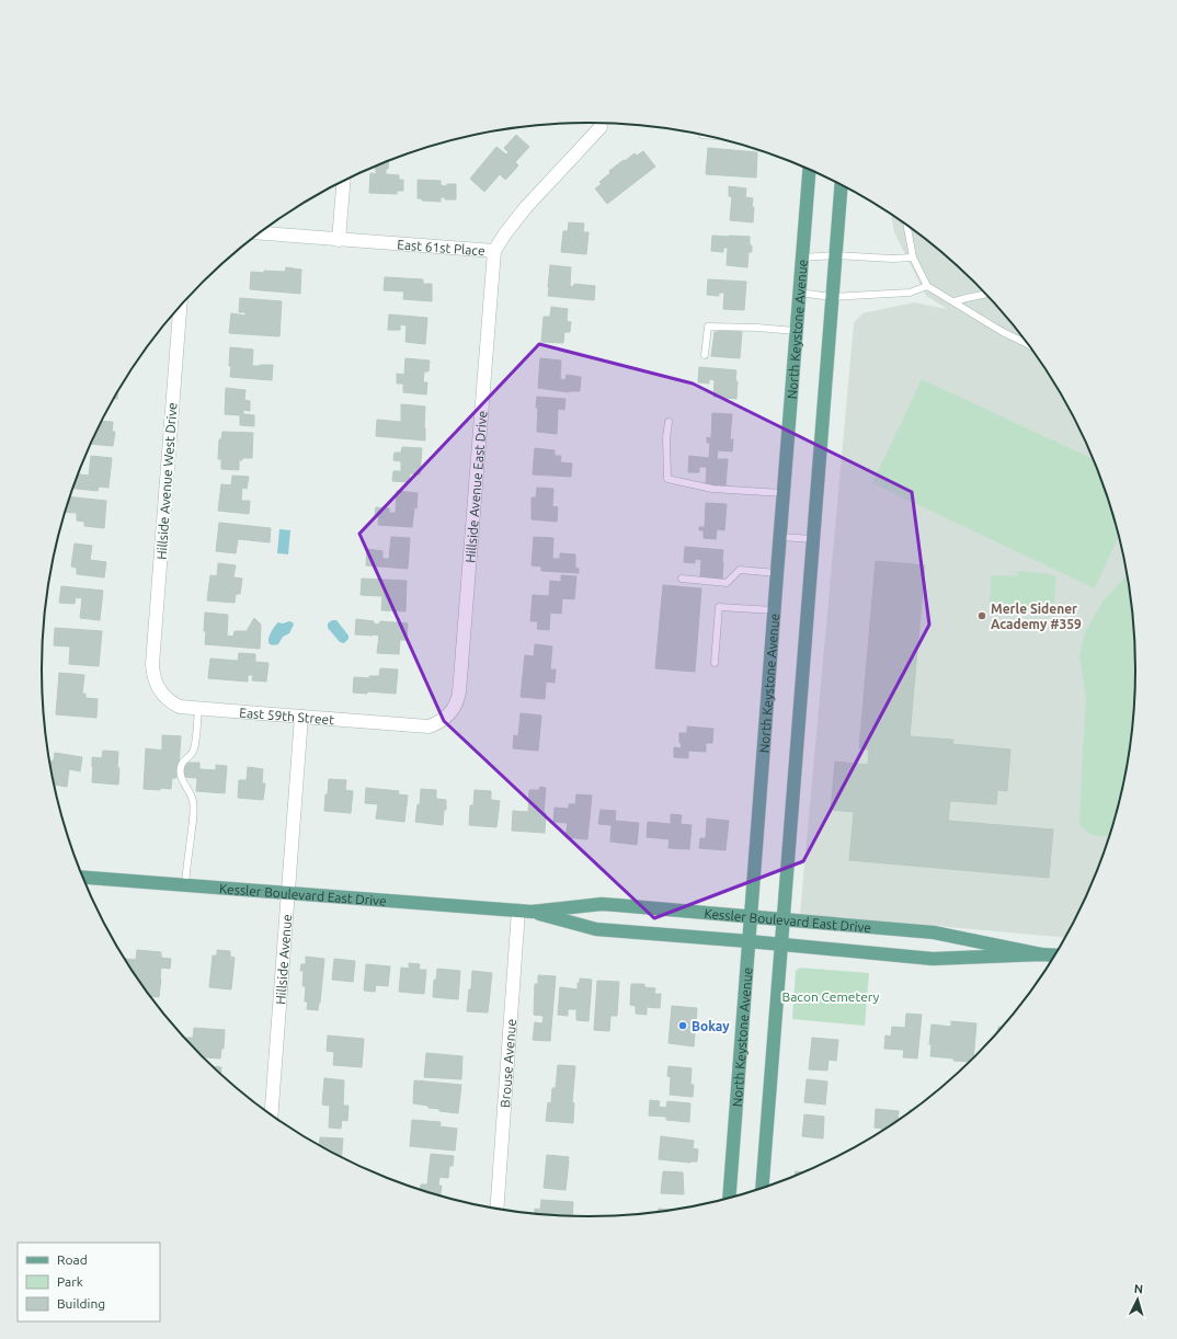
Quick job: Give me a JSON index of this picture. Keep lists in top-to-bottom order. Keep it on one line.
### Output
{"streets":{"main road":["North Keystone Avenue","Kessler Boulevard East Drive"],"street":["East 61st Place","Hillside Avenue West Drive","Hillside Avenue East Drive","East 59th Street","Hillside Avenue","Brouse Avenue"]},"crossings":[["East 61st Place","Hillside Avenue East Drive"],["North Keystone Avenue","Kessler Boulevard East Drive"],["Hillside Avenue West Drive","East 59th Street"],["Hillside Avenue East Drive","East 59th Street"],["East 59th Street","Hillside Avenue"],["Kessler Boulevard East Drive","Hillside Avenue"],["Kessler Boulevard East Drive","Brouse Avenue"]],"parks":["Bacon Cemetery"],"places":["Merle Sidener Academy #359","Bokay"],"legend":["Road","Park","Building"],"north":"top"}
